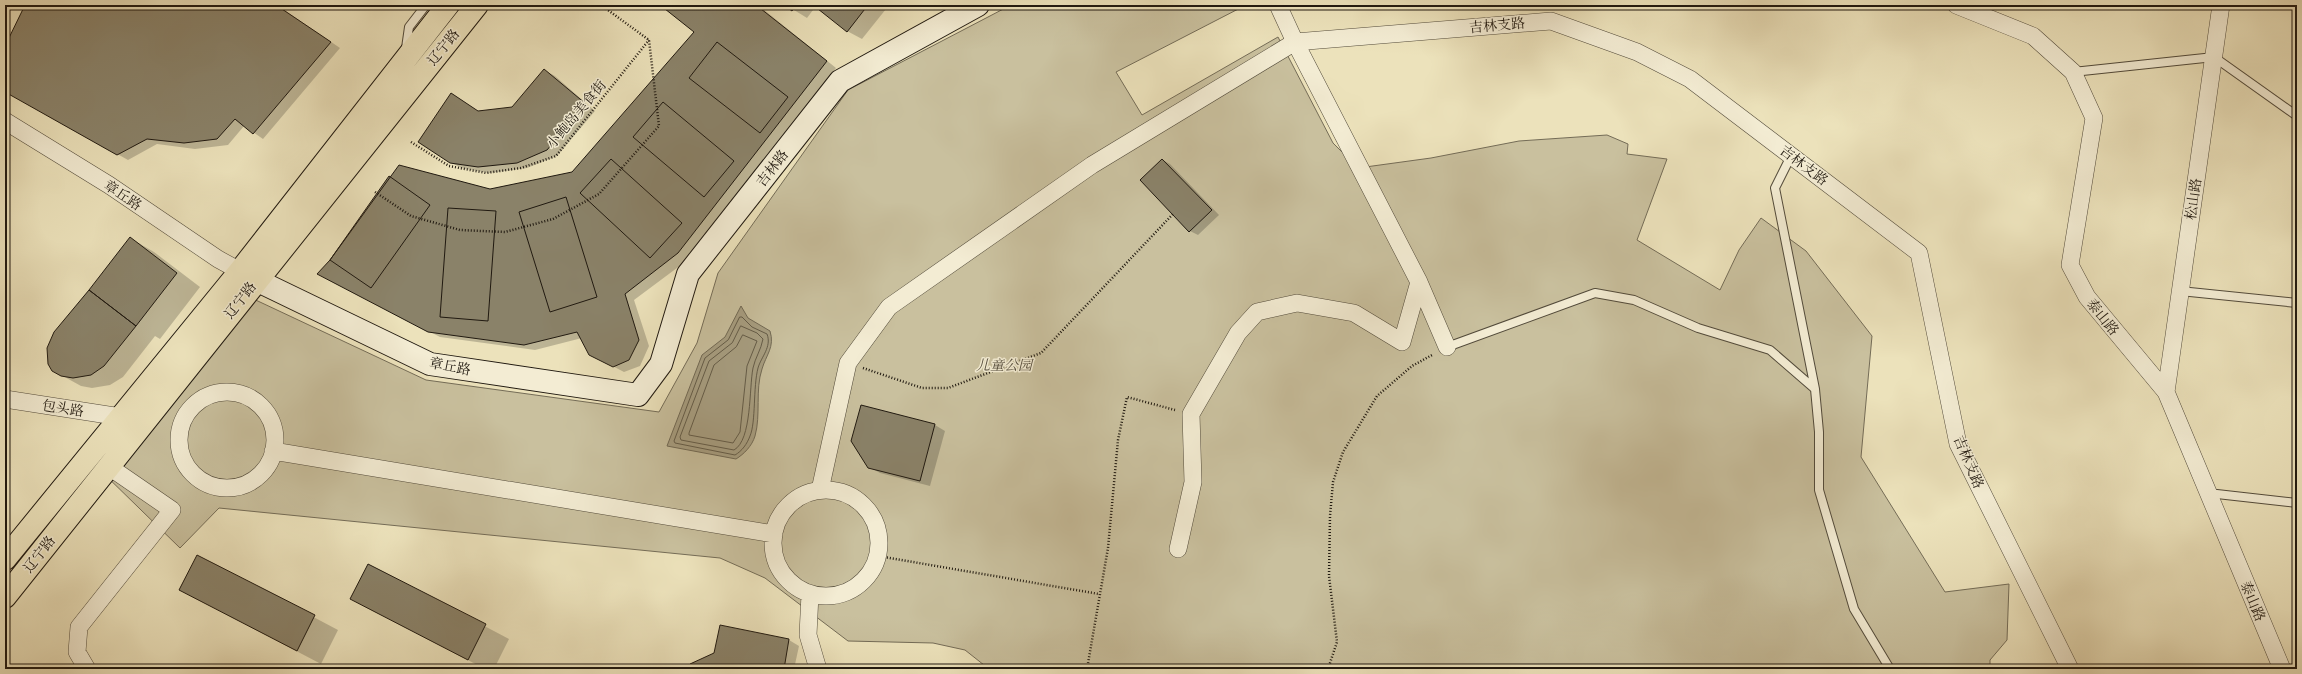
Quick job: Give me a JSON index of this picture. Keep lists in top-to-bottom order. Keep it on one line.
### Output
{"streets":{"main road":["辽宁路"],"street":["吉林支路","吉林路","章丘路","松山路","泰山路","包头路"],"path":["小鲍岛美食街"]},"crossings":[["辽宁路","章丘路"],["辽宁路","包头路"],["吉林路","章丘路"],["松山路","泰山路"]],"parks":["儿童公园"]}
